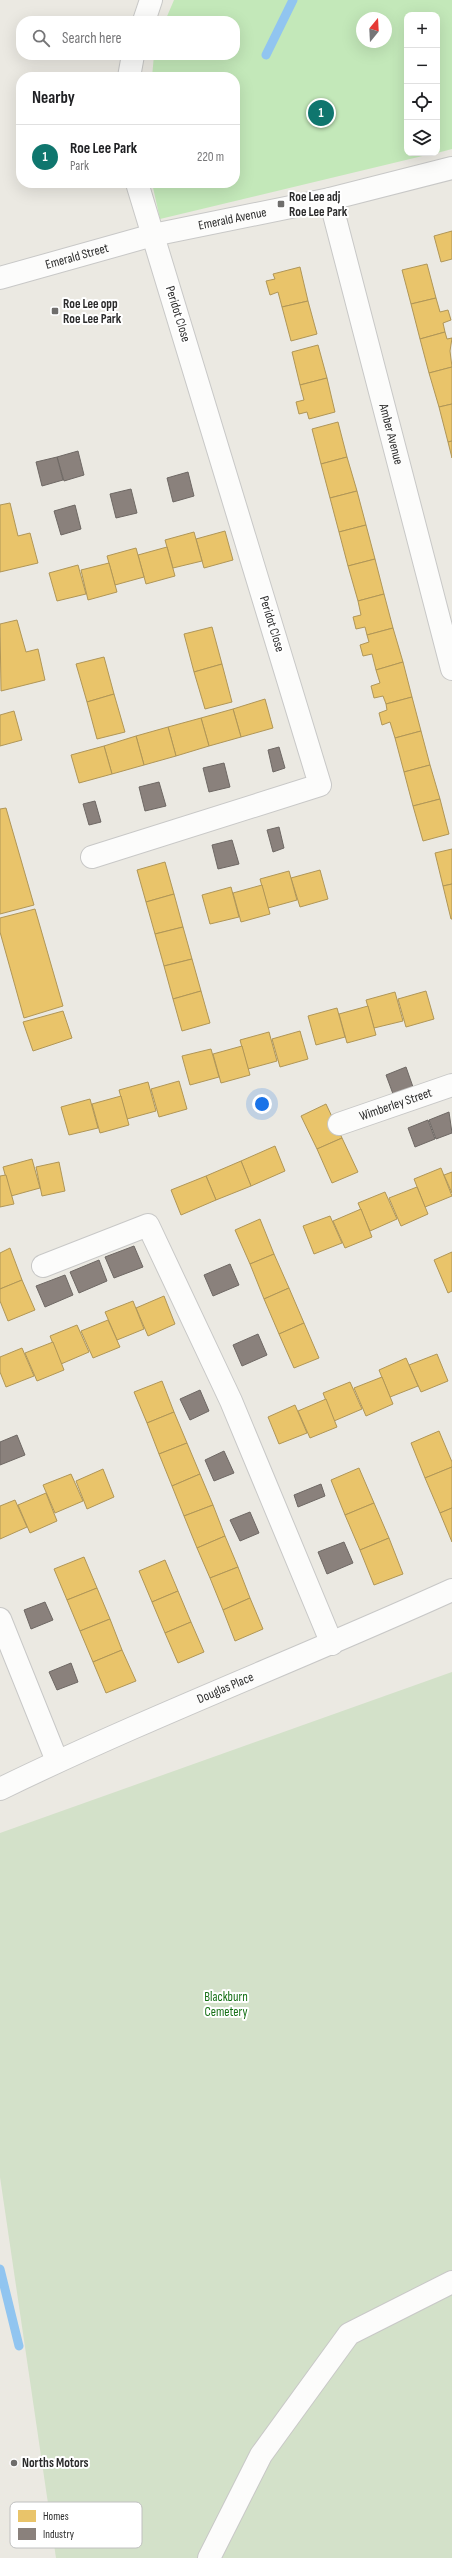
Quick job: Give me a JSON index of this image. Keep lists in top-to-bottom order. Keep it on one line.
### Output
{"streets":{"street":["Emerald Avenue","Emerald Street","Peridot Close","Amber Avenue","Wimberley Street","Douglas Place"]},"crossings":[["Emerald Avenue","Emerald Street"],["Emerald Avenue","Peridot Close"],["Emerald Avenue","Amber Avenue"],["Emerald Street","Peridot Close"]],"parks":["Blackburn Cemetery"],"places":{"transit":["Roe Lee adj Roe Lee Park","Roe Lee opp Roe Lee Park"],"other":["Norths Motors"]},"legend":["Homes","Industry"],"north":"top","page":{"map_buttons":["+","−"],"search":"Search here","heading":"Nearby","pins":"1","list":[{"mark":"1","name":"Roe Lee Park","note":"Park","value":"220 m"}]}}
